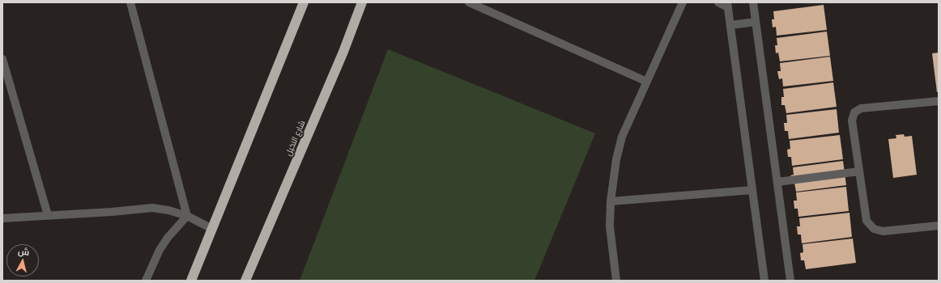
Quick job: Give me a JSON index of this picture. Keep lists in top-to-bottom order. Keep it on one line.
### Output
{"streets":{"highway":["شارع النخيل"]},"north":"top"}
